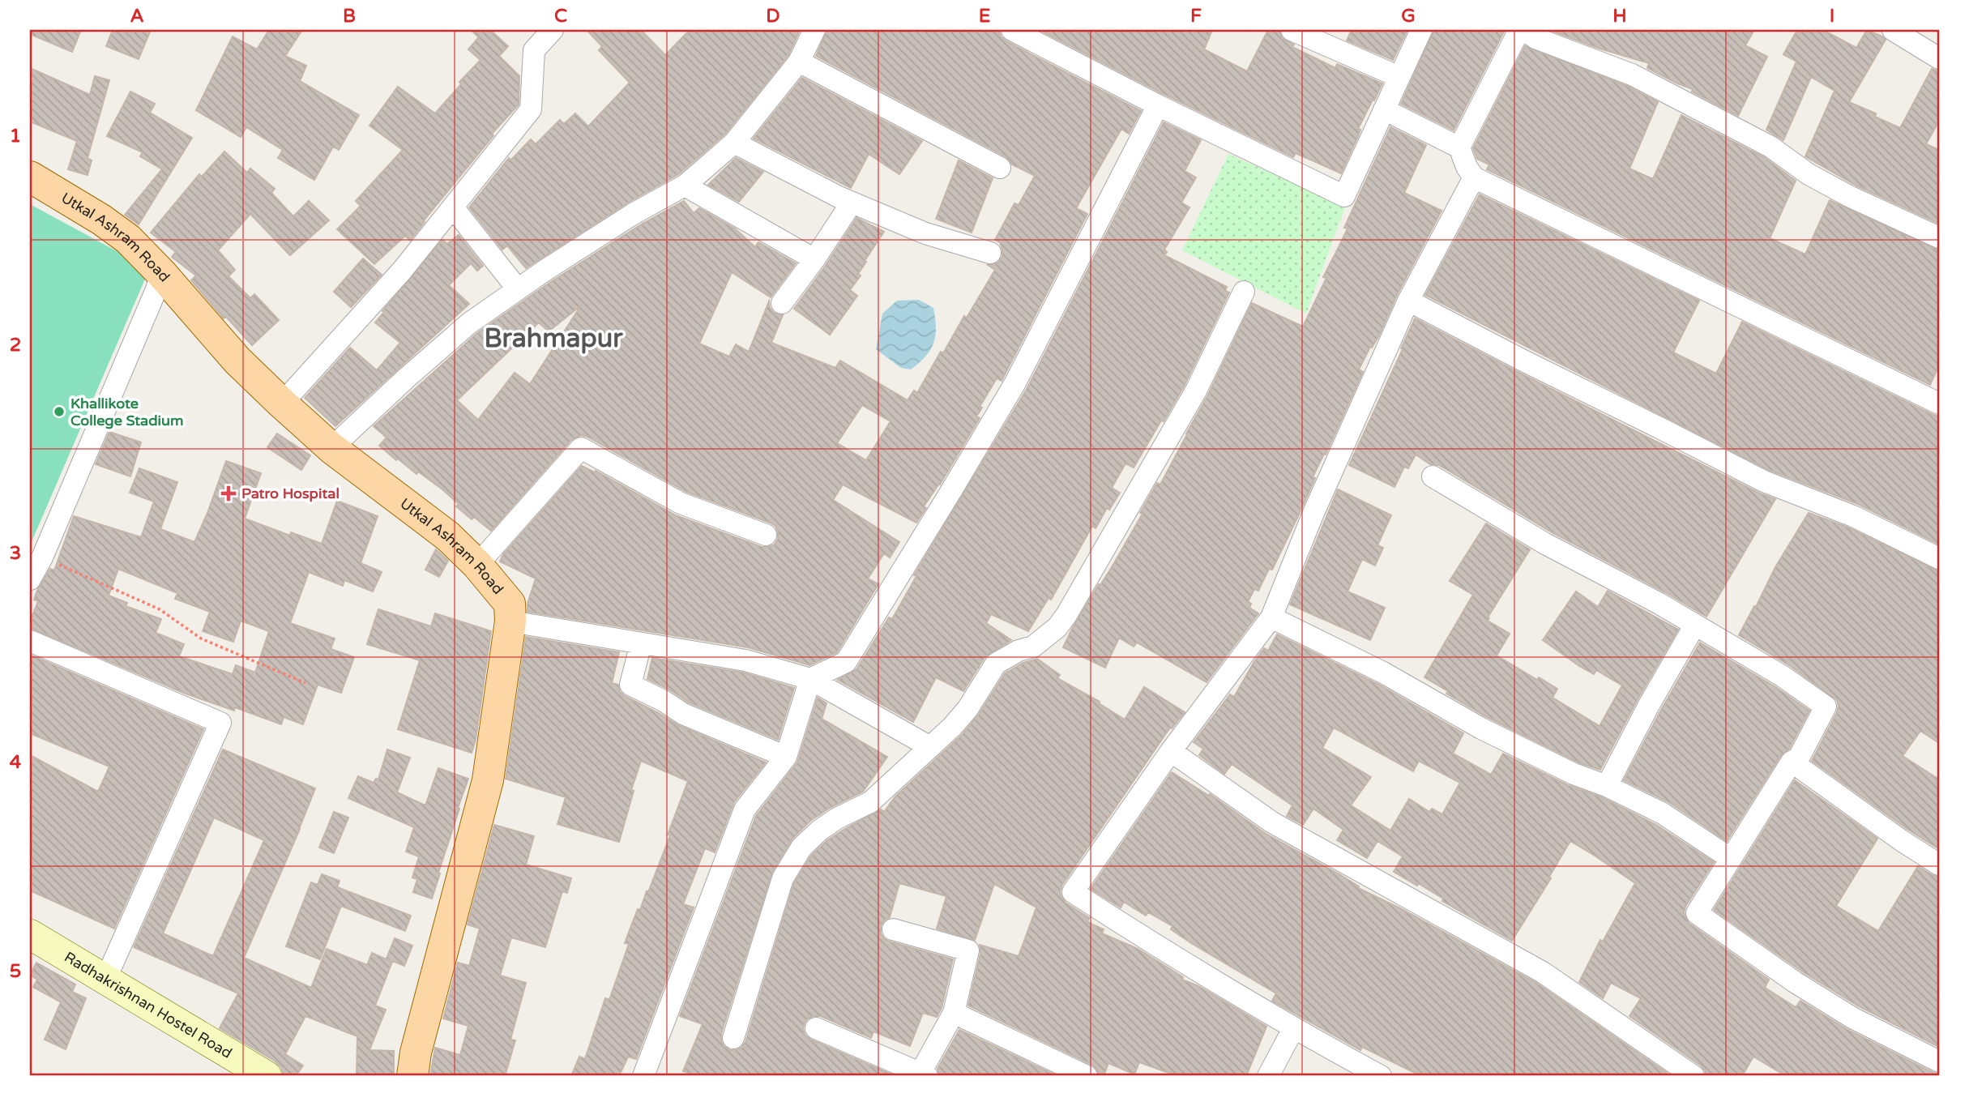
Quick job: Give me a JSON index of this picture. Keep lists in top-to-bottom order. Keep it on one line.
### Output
{"streets":{"main road":["Utkal Ashram Road","Radhakrishnan Hostel Road"]},"districts":["Brahmapur"],"places":{"other":["Khallikote College Stadium"],"health":["Patro Hospital"]},"grid":{"columns":["A","B","C","D","E","F","G","H","I"],"rows":["1","2","3","4","5"]}}
